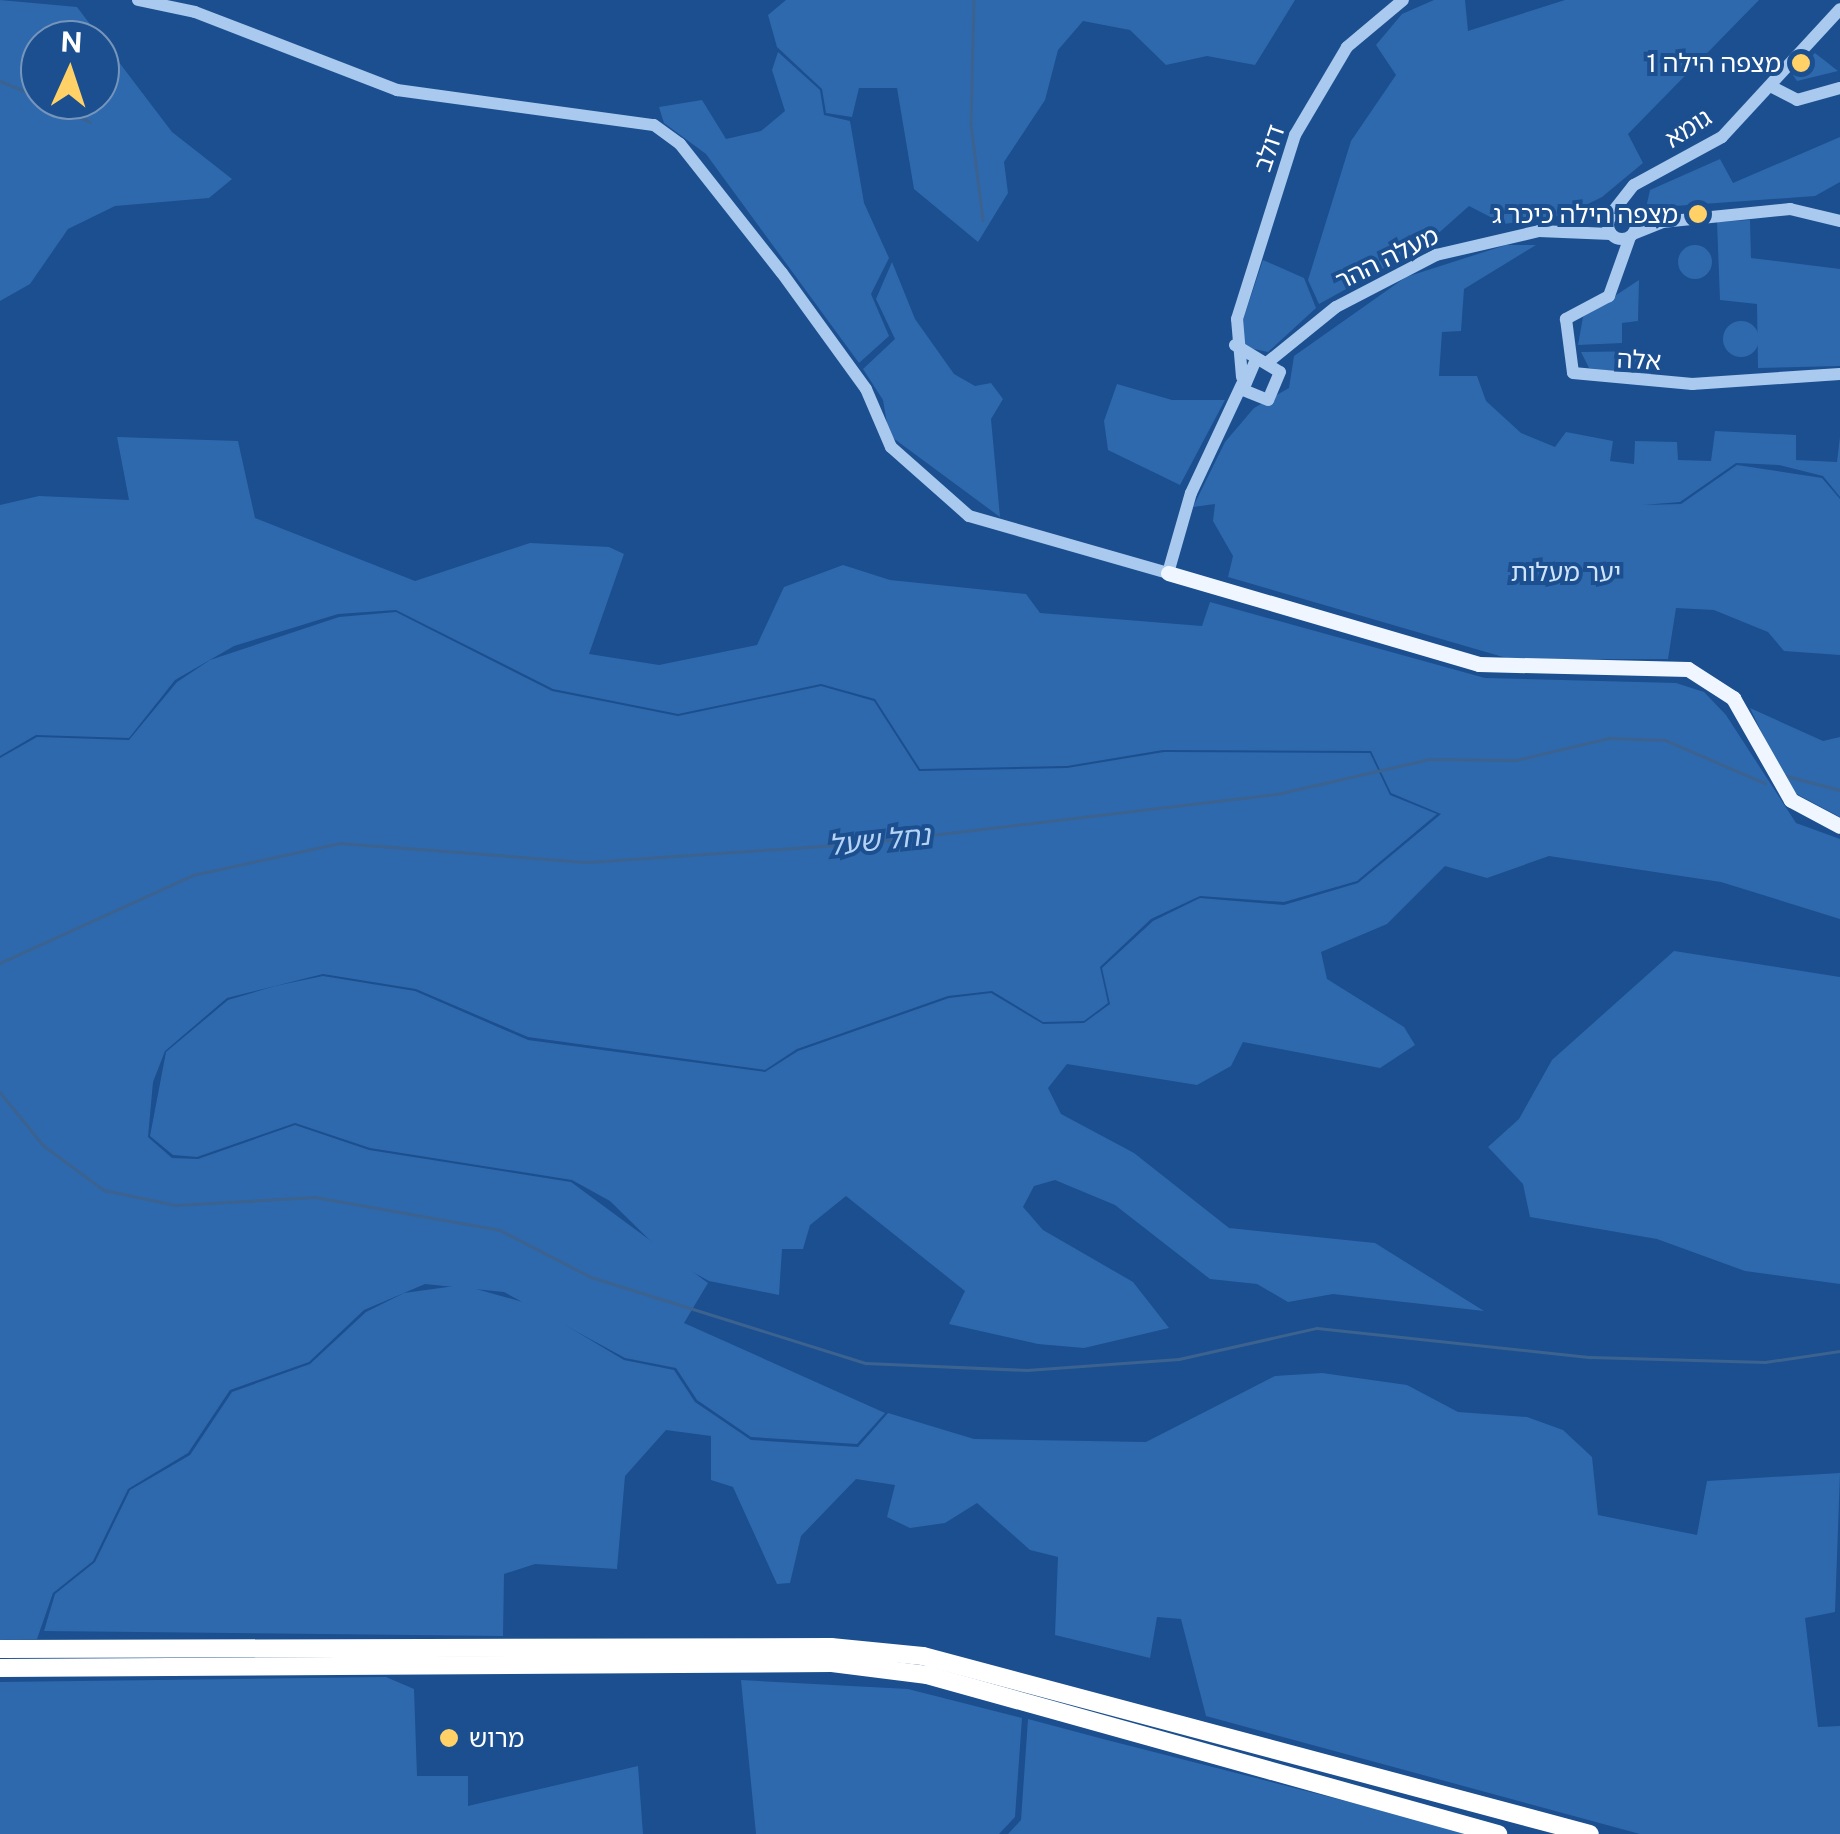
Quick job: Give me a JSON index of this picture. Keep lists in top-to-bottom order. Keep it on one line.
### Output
{"streets":{"street":["גומא","דולב","מעלה ההר","אלה"]},"crossings":[["מעלה ההר","אלה"]],"water":["נחל שעל"],"parks":["יער מעלות"],"places":["מצפה הילה 1","מצפה הילה כיכר ג","מרוש"],"north":"top"}
